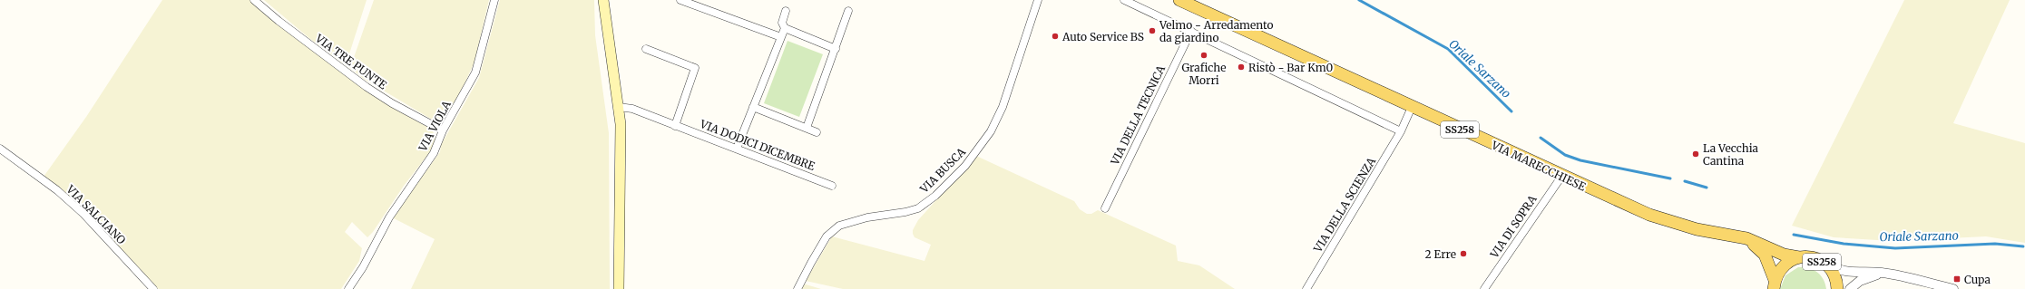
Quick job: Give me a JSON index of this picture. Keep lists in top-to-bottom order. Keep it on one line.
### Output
{"streets":{"main road":["SS258","VIA MARECCHIESE"],"street":["VIA TRE PUNTE","VIA DELLA TECNICA","VIA VIOLA","VIA DODICI DICEMBRE","VIA BUSCA","VIA DELLA SCIENZA","VIA SALCIANO","VIA DI SOPRA"]},"crossings":[["VIA TRE PUNTE","VIA VIOLA"],["SS258","VIA MARECCHIESE"],["VIA MARECCHIESE","VIA DELLA SCIENZA"],["VIA MARECCHIESE","VIA DI SOPRA"]],"water":["Oriale Sarzano"],"places":{"other":["Velmo - Arredamento da giardino","Auto Service BS","Grafiche Morri","Ristò - Bar Km0","La Vecchia Cantina","2 Erre"],"transit":["Cupa"]}}
